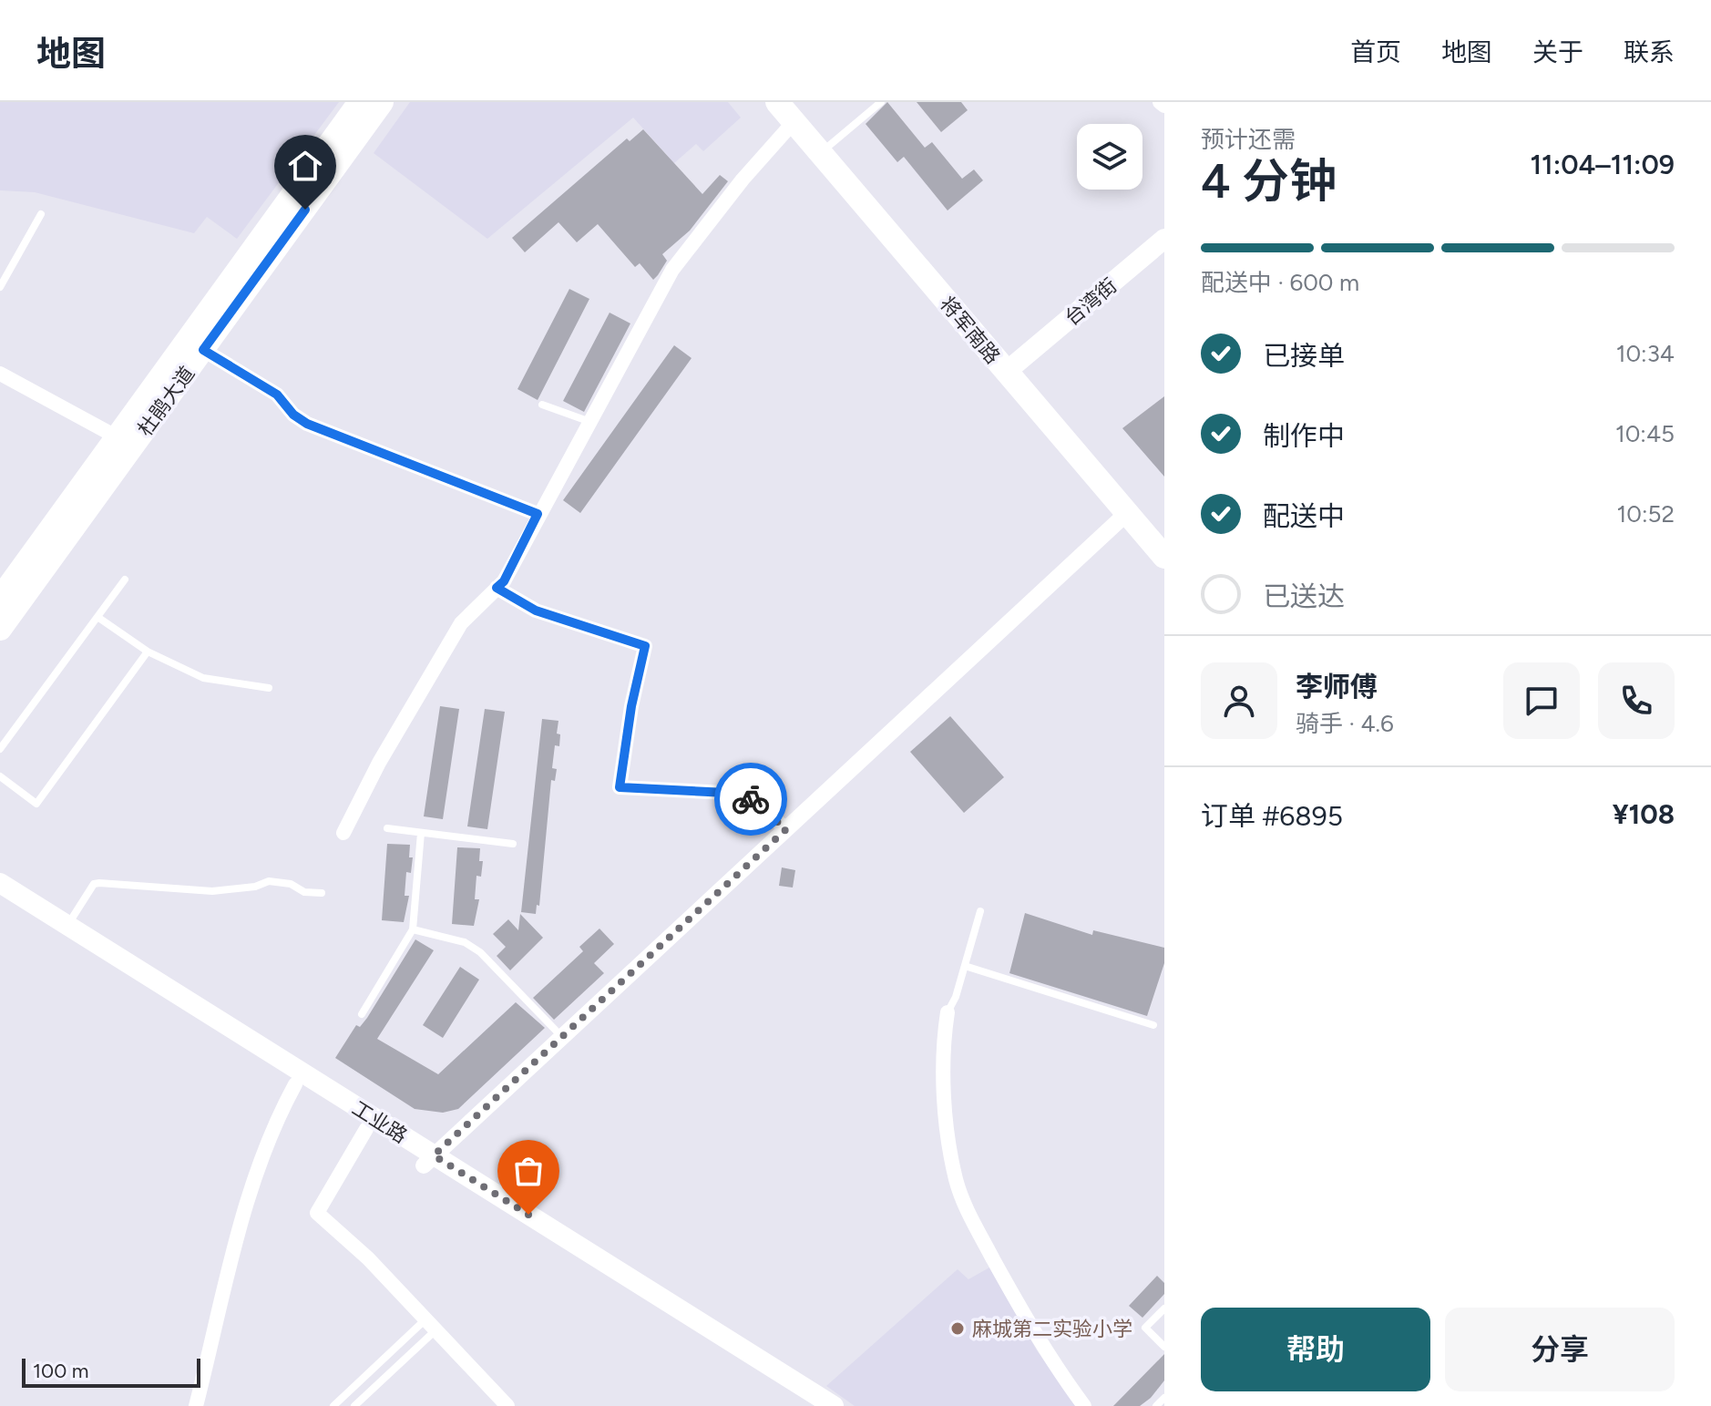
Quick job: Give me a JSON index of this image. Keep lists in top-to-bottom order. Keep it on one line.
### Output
{"streets":{"highway":["将军南路","杜鹃大道"],"main road":["台湾街","工业路"]},"crossings":[["台湾街","将军南路"]],"places":["麻城第二实验小学"],"scale_bar":"100 m","page":{"header":"地图","nav":["首页","地图","关于","联系"],"heading":["4 分钟","预计还需","11:04–11:09"],"panel":["李师傅","骑手 · 4.6","订单 #6895","¥108"],"bar":"配送中 · 600 m","list":[["已接单","10:34"],["制作中","10:45"],["配送中","10:52"],"已送达"],"buttons":["帮助","分享"],"scale":"100 m"}}
